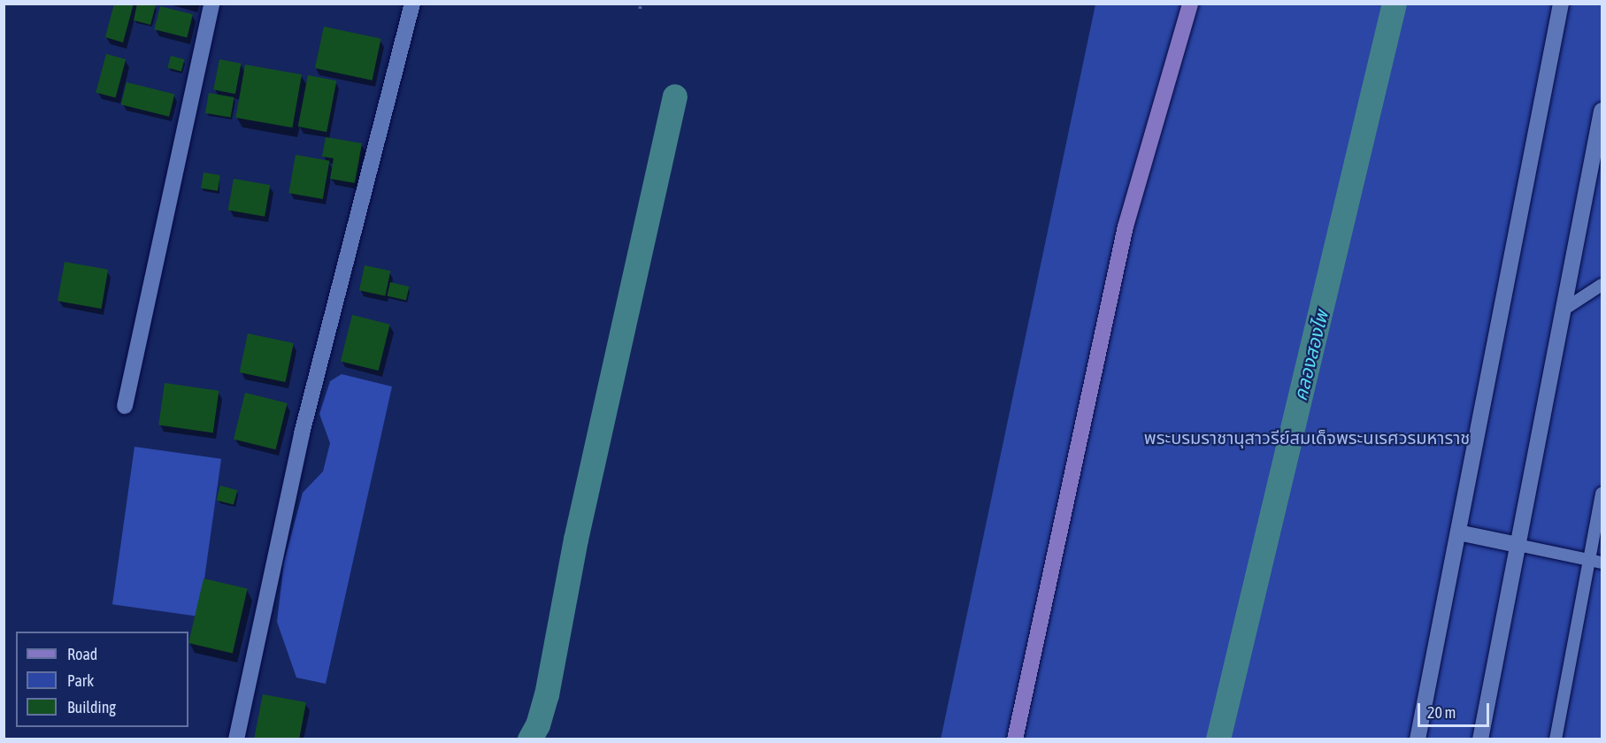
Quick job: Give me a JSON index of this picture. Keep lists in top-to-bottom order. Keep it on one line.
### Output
{"water":["คลองสองไพ"],"parks":["พระบรมราชานุสาวรีย์สมเด็จพระนเรศวรมหาราช"],"legend":["Road","Park","Building"],"scale_bar":"20 m"}
